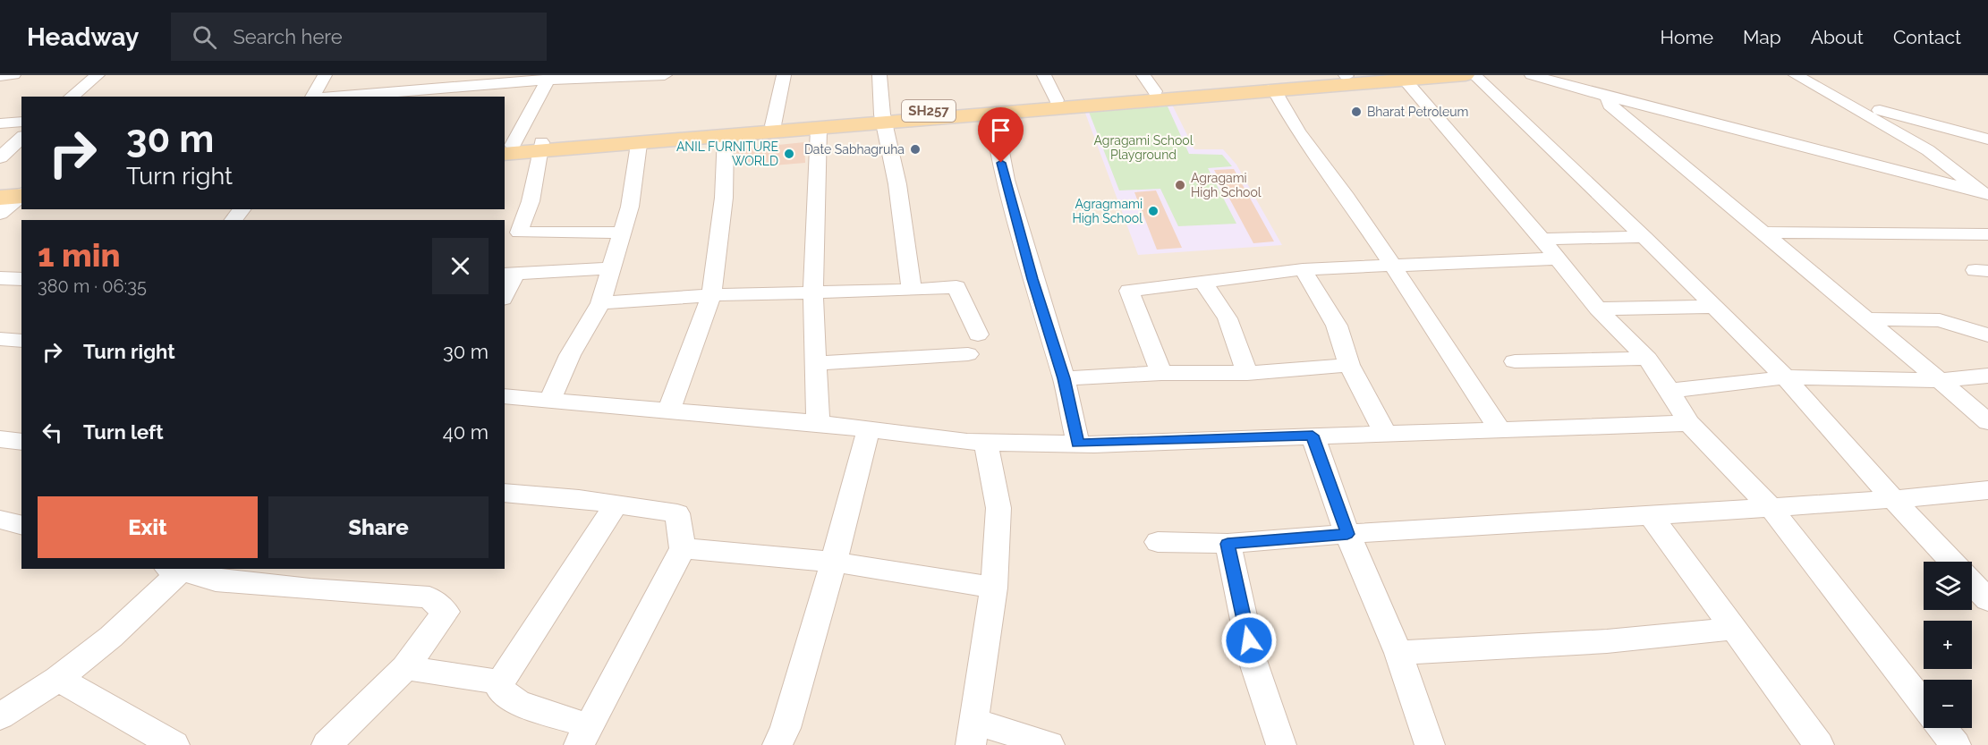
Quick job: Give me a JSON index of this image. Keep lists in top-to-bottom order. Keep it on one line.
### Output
{"streets":{"main road":["SH257"]},"parks":["Agragami School Playground"],"places":["Bharat Petroleum","Date Sabhagruha","ANIL FURNITURE WORLD","Agragami High School","Agragmami High School"],"page":{"header":"Headway","search":"Search here","nav":["Home","Map","About","Contact"],"turn":["30 m","Turn right"],"heading":["1 min","380 m · 06:35"],"list":[{"name":"Turn right","value":"30 m"},{"name":"Turn left","value":"40 m"}],"buttons":["Exit","Share"],"map_buttons":["+","−"]}}
